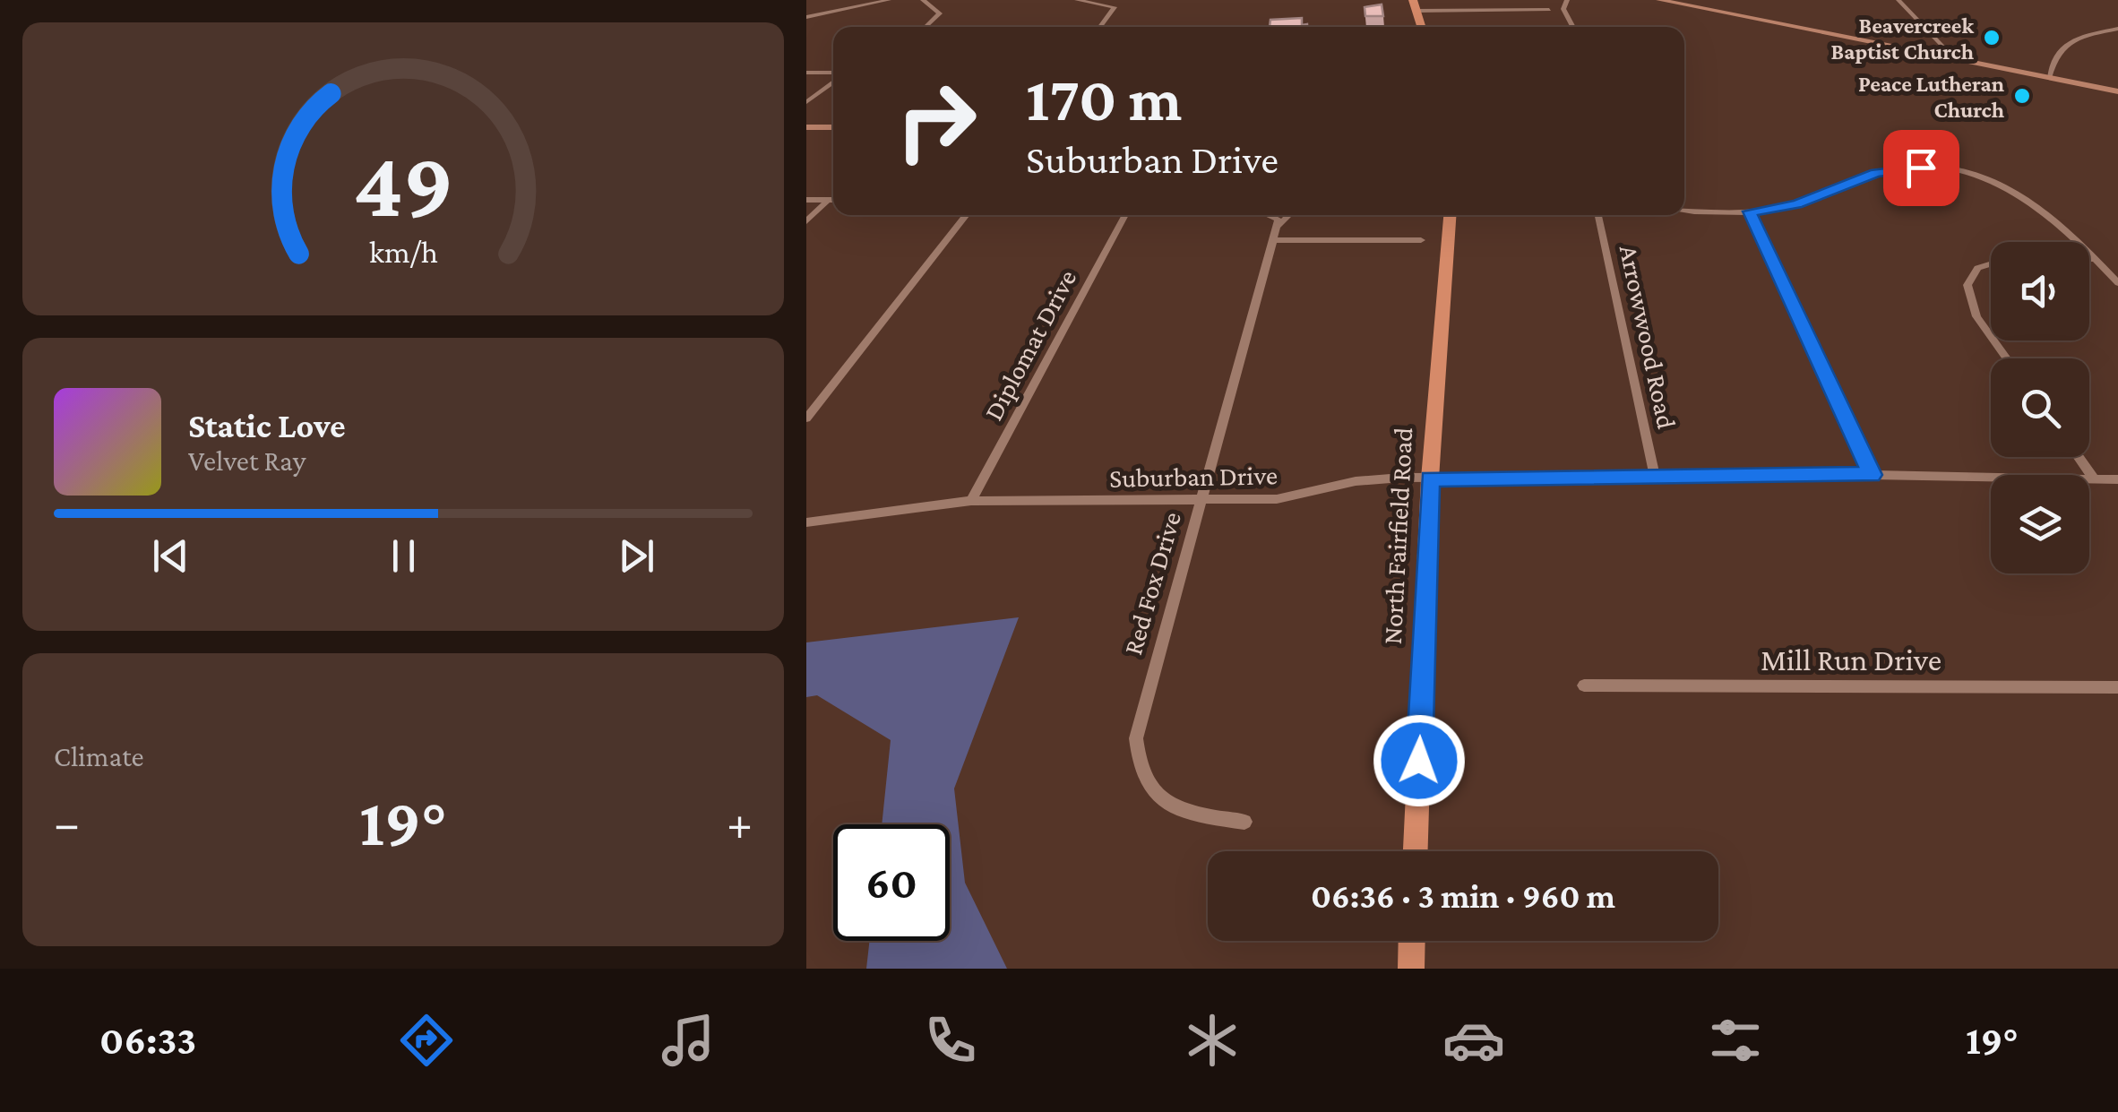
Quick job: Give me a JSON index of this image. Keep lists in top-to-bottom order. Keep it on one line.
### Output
{"streets":{"main road":["North Fairfield Road"],"street":["Arrowwood Road","Diplomat Drive","Suburban Drive","Red Fox Drive","Mill Run Drive"]},"crossings":[["Arrowwood Road","Suburban Drive"],["Diplomat Drive","Suburban Drive"],["Suburban Drive","North Fairfield Road"],["Suburban Drive","Red Fox Drive"]],"places":["Beavercreek Baptist Church","Peace Lutheran Church"],"page":{"turn":["170 m","Suburban Drive"],"song":["Static Love","Velvet Ray"],"tile":"Climate","heat":["−","19°","+"],"limit":"60","trip":"06:36 · 3 min · 960 m","tabs":["06:33","19°"],"gauge":["49","km/h"]}}
